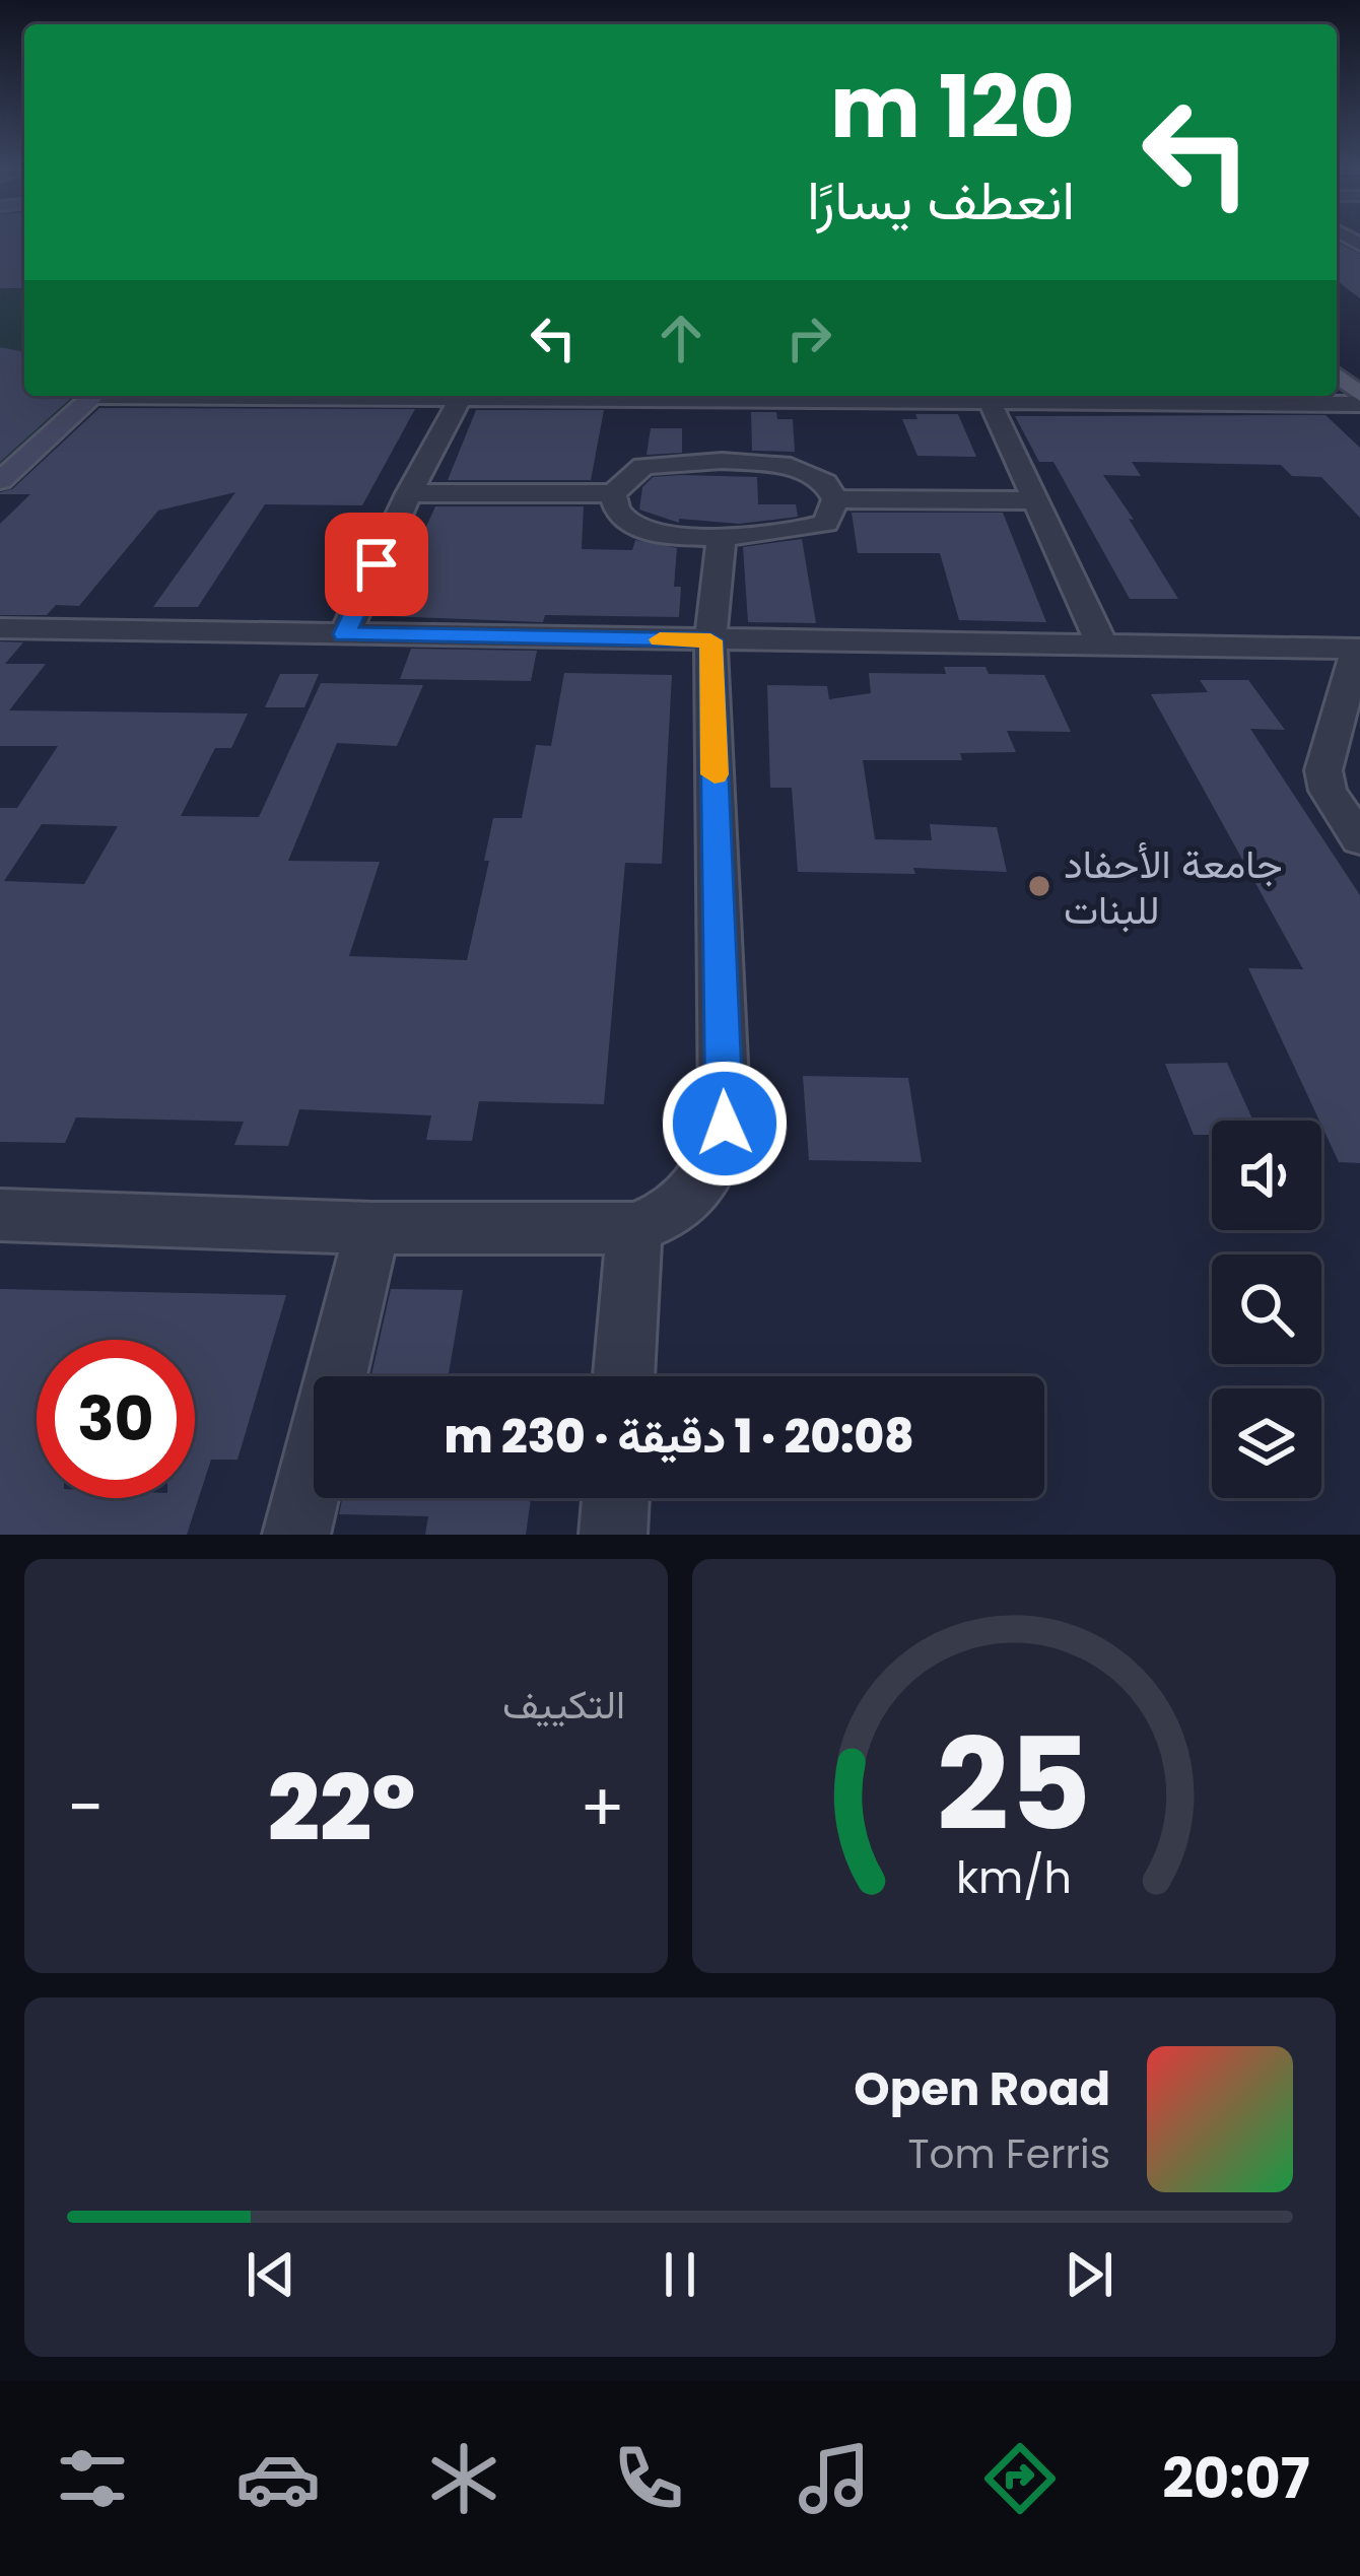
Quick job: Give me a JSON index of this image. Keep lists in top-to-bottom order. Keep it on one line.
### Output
{"places":["جامعة الأحفاد للبنات"],"page":{"turn":["120 m","انعطف يسارًا"],"limit":"30","trip":"20:08 · 1 دقيقة · 230 m","tile":"التكييف","heat":["−","22°","+"],"song":["Open Road","Tom Ferris"],"tabs":"20:07","gauge":["25","km/h"]}}
